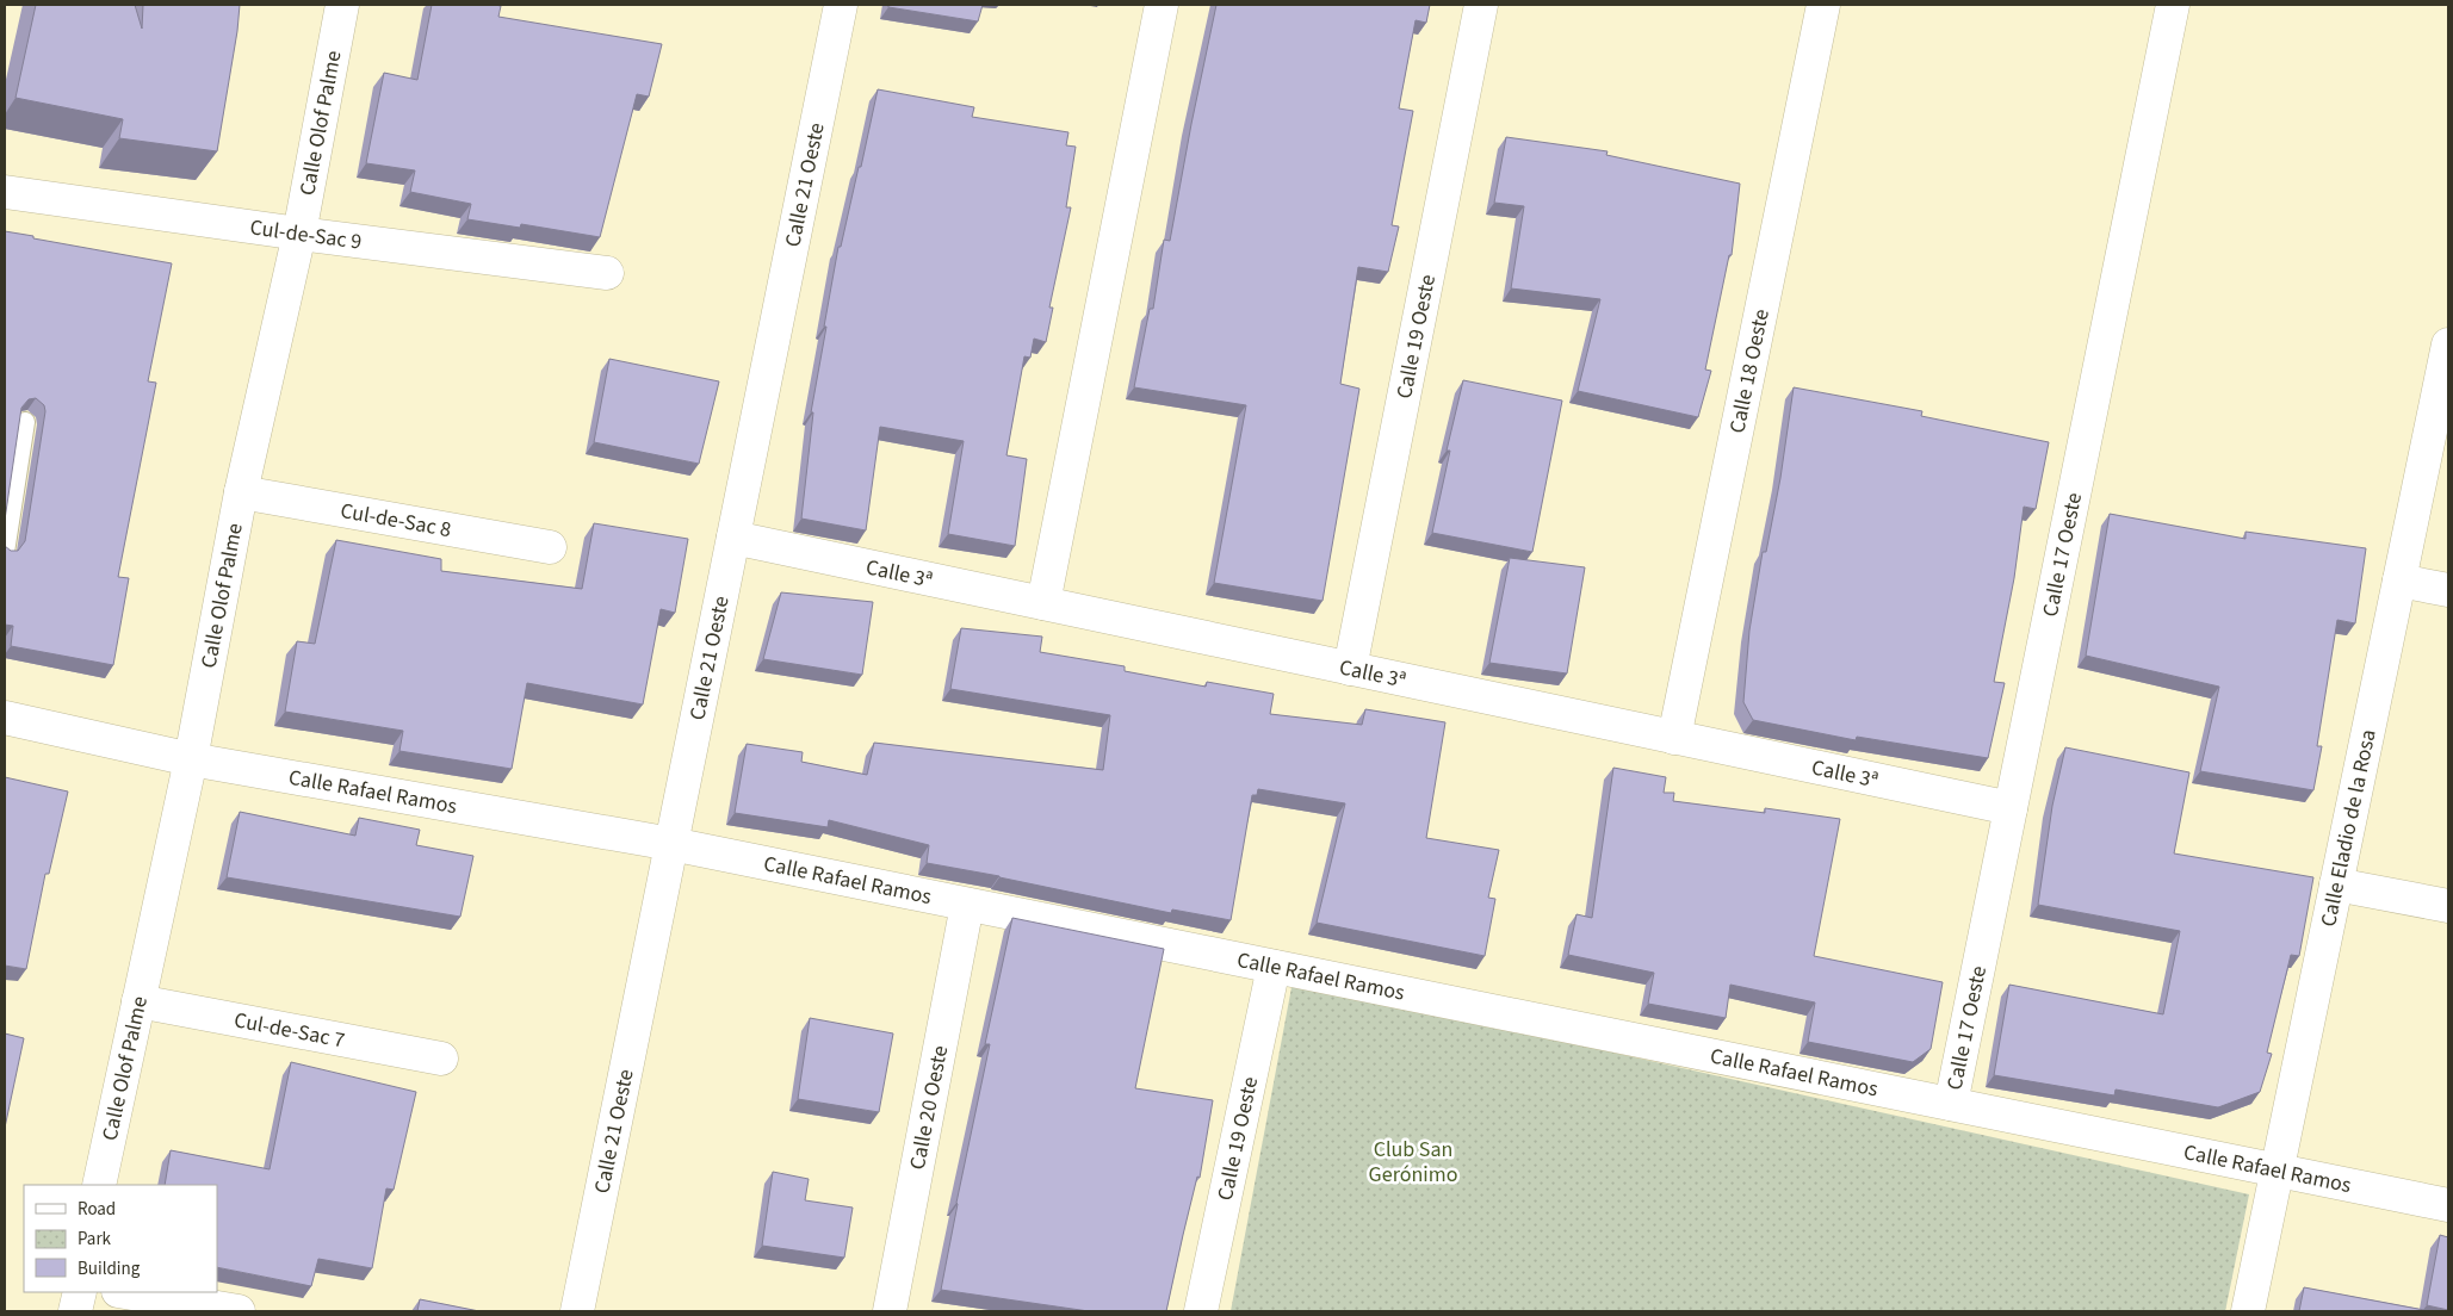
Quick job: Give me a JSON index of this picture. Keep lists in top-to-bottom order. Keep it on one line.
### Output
{"streets":{"street":["Calle Olof Palme","Calle 21 Oeste","Cul-de-Sac 9","Calle 19 Oeste","Calle 18 Oeste","Cul-de-Sac 8","Calle 17 Oeste","Calle 3ª","Calle Rafael Ramos","Calle Eladio de la Rosa","Cul-de-Sac 7","Calle 20 Oeste"]},"crossings":[["Calle Olof Palme","Cul-de-Sac 9"],["Calle Olof Palme","Cul-de-Sac 8"],["Calle Olof Palme","Calle Rafael Ramos"],["Calle Olof Palme","Cul-de-Sac 7"],["Calle 21 Oeste","Calle 3ª"],["Calle 21 Oeste","Calle Rafael Ramos"],["Calle 19 Oeste","Calle 3ª"],["Calle 19 Oeste","Calle Rafael Ramos"],["Calle 18 Oeste","Calle 3ª"],["Calle 17 Oeste","Calle 3ª"],["Calle 17 Oeste","Calle Rafael Ramos"],["Calle Rafael Ramos","Calle Eladio de la Rosa"],["Calle Rafael Ramos","Calle 20 Oeste"]],"parks":["Club San Gerónimo"],"legend":["Road","Park","Building"]}
